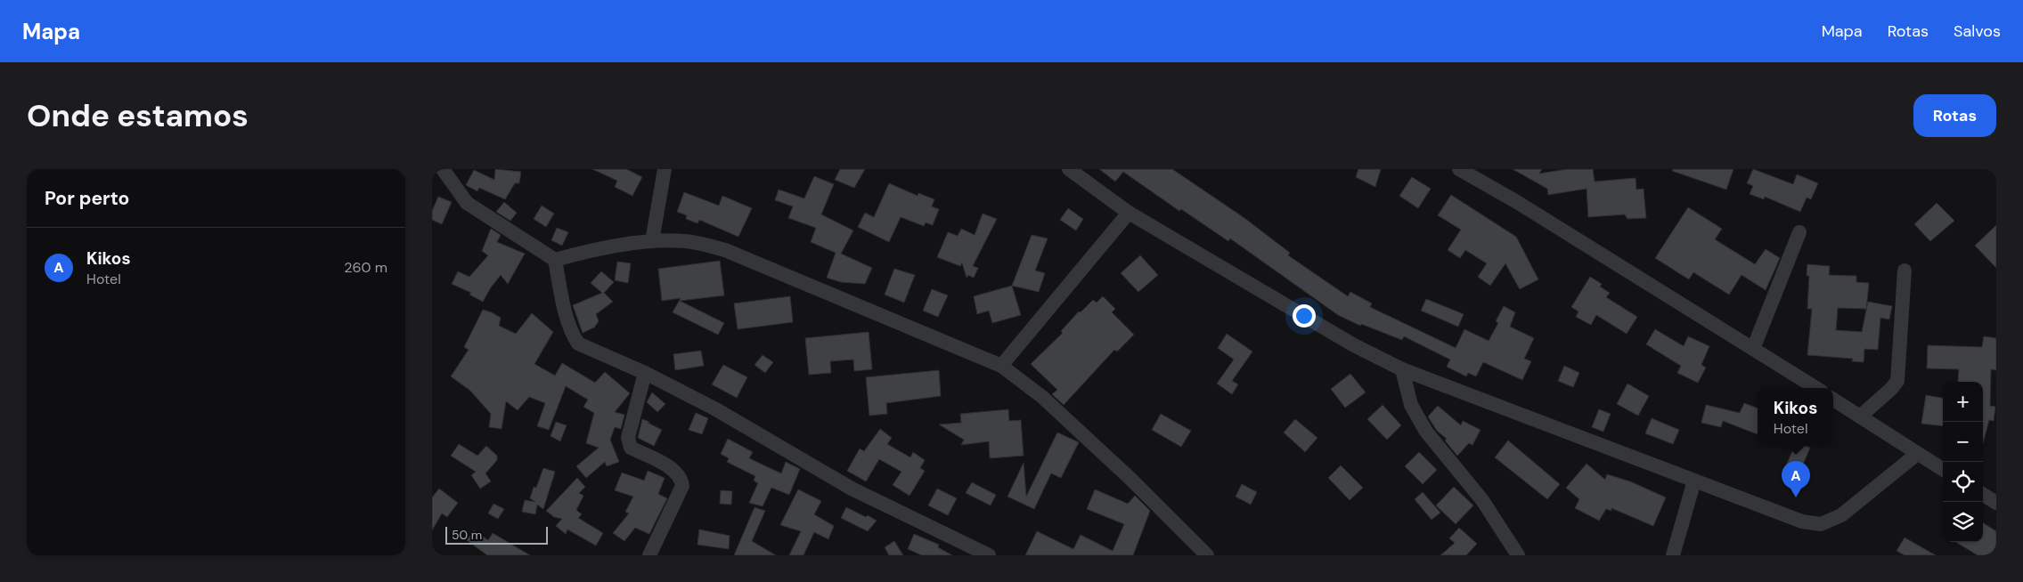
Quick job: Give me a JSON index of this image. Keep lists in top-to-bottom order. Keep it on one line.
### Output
{"scale_bar":"50 m","page":{"header":"Mapa","nav":["Mapa","Rotas","Salvos"],"buttons":"Rotas","title":"Onde estamos","heading":"Por perto","list":[{"mark":"A","name":"Kikos","note":"Hotel","value":"260 m"}],"map_buttons":["+","−"],"popup":["Kikos","Hotel"],"pins":"A","scale":"50 m"}}
